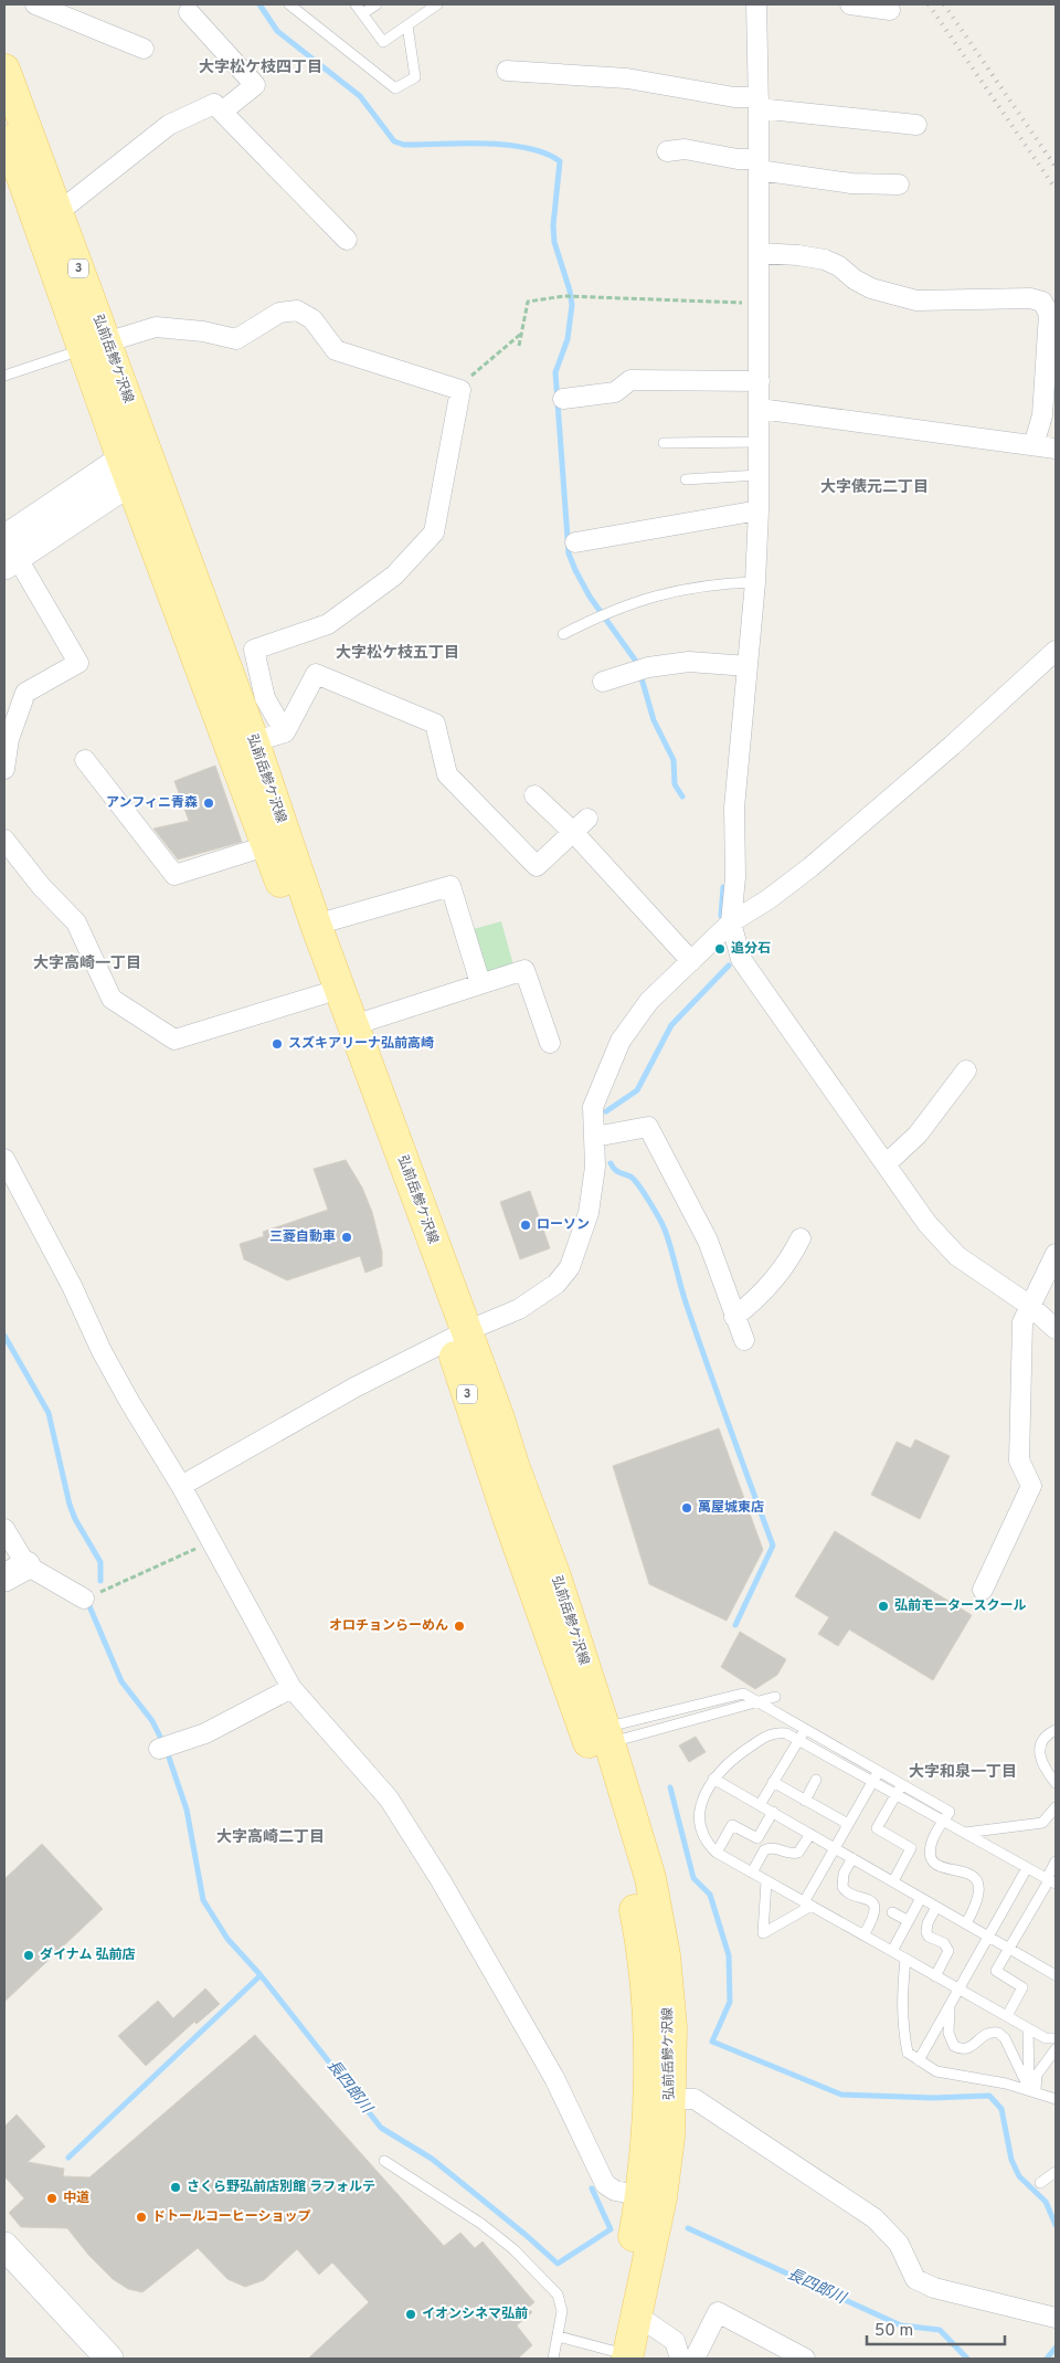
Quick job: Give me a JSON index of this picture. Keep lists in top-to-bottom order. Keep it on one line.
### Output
{"streets":{"main road":["3","弘前岳鰺ケ沢線"]},"crossings":[["3","弘前岳鰺ケ沢線"]],"districts":["大字松ケ枝四丁目","大字俵元二丁目","大字松ケ枝五丁目","大字高崎一丁目","大字和泉一丁目","大字高崎二丁目"],"water":["長四郎川"],"places":["アンフィニ青森","追分石","スズキアリーナ弘前高崎","ローソン","三菱自動車","萬屋城東店","弘前モータースクール","オロチョンらーめん","ダイナム 弘前店","さくら野弘前店別館 ラフォルテ","中道","ドトールコーヒーショップ","イオンシネマ弘前"],"scale_bar":"50 m"}
